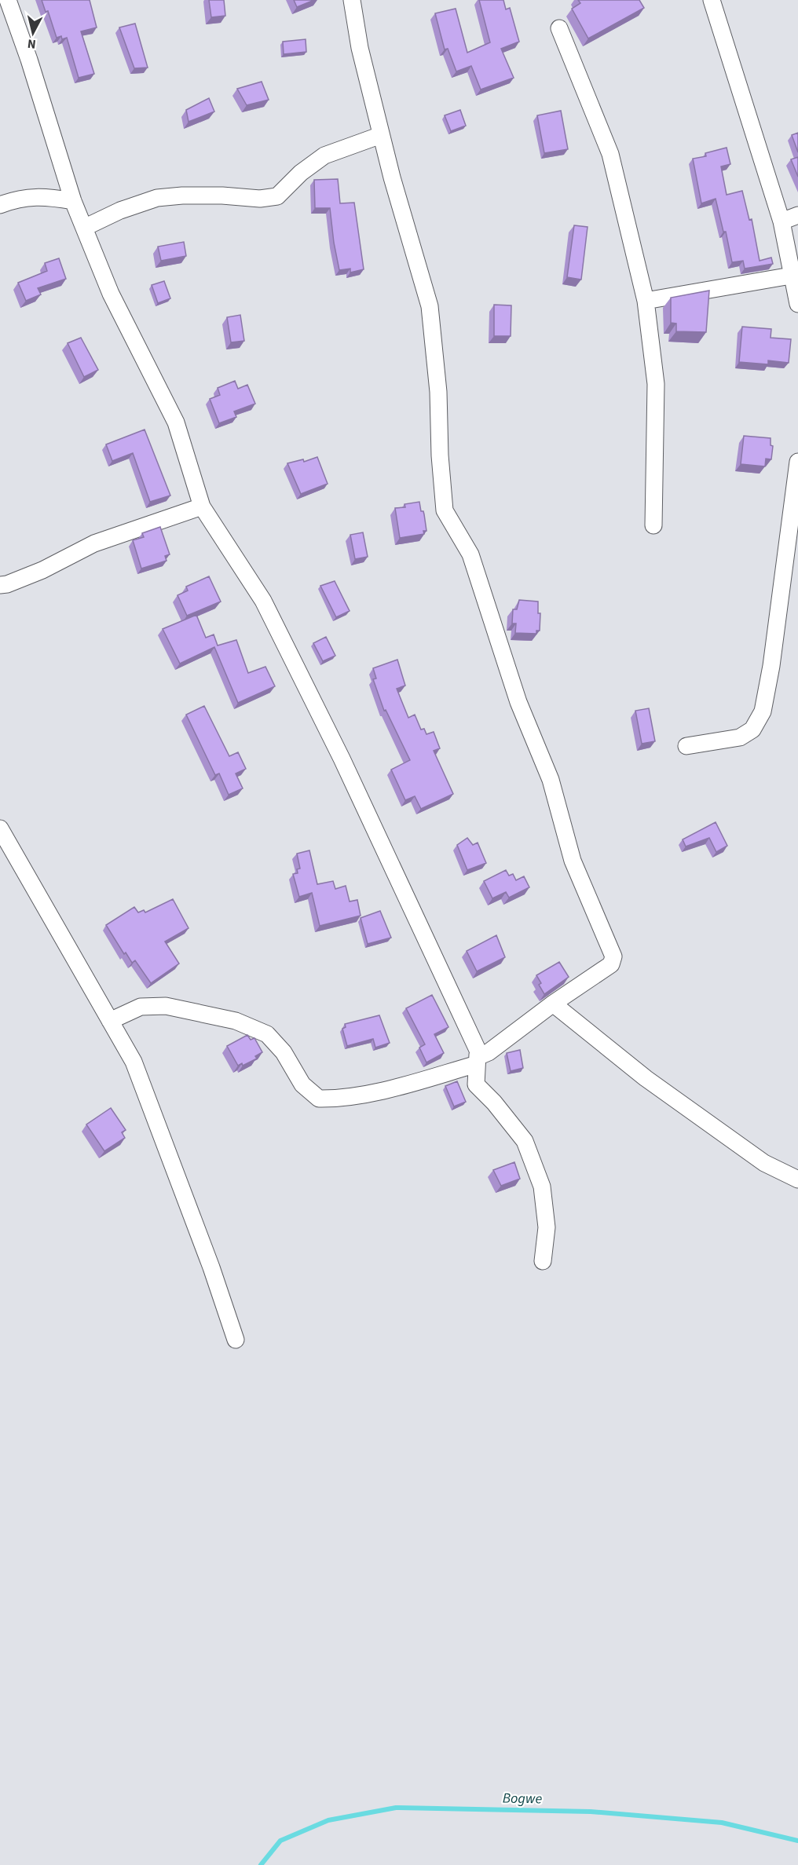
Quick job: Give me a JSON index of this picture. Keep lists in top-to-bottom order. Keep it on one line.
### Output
{"water":["Bogwe"],"north":"bottom"}
